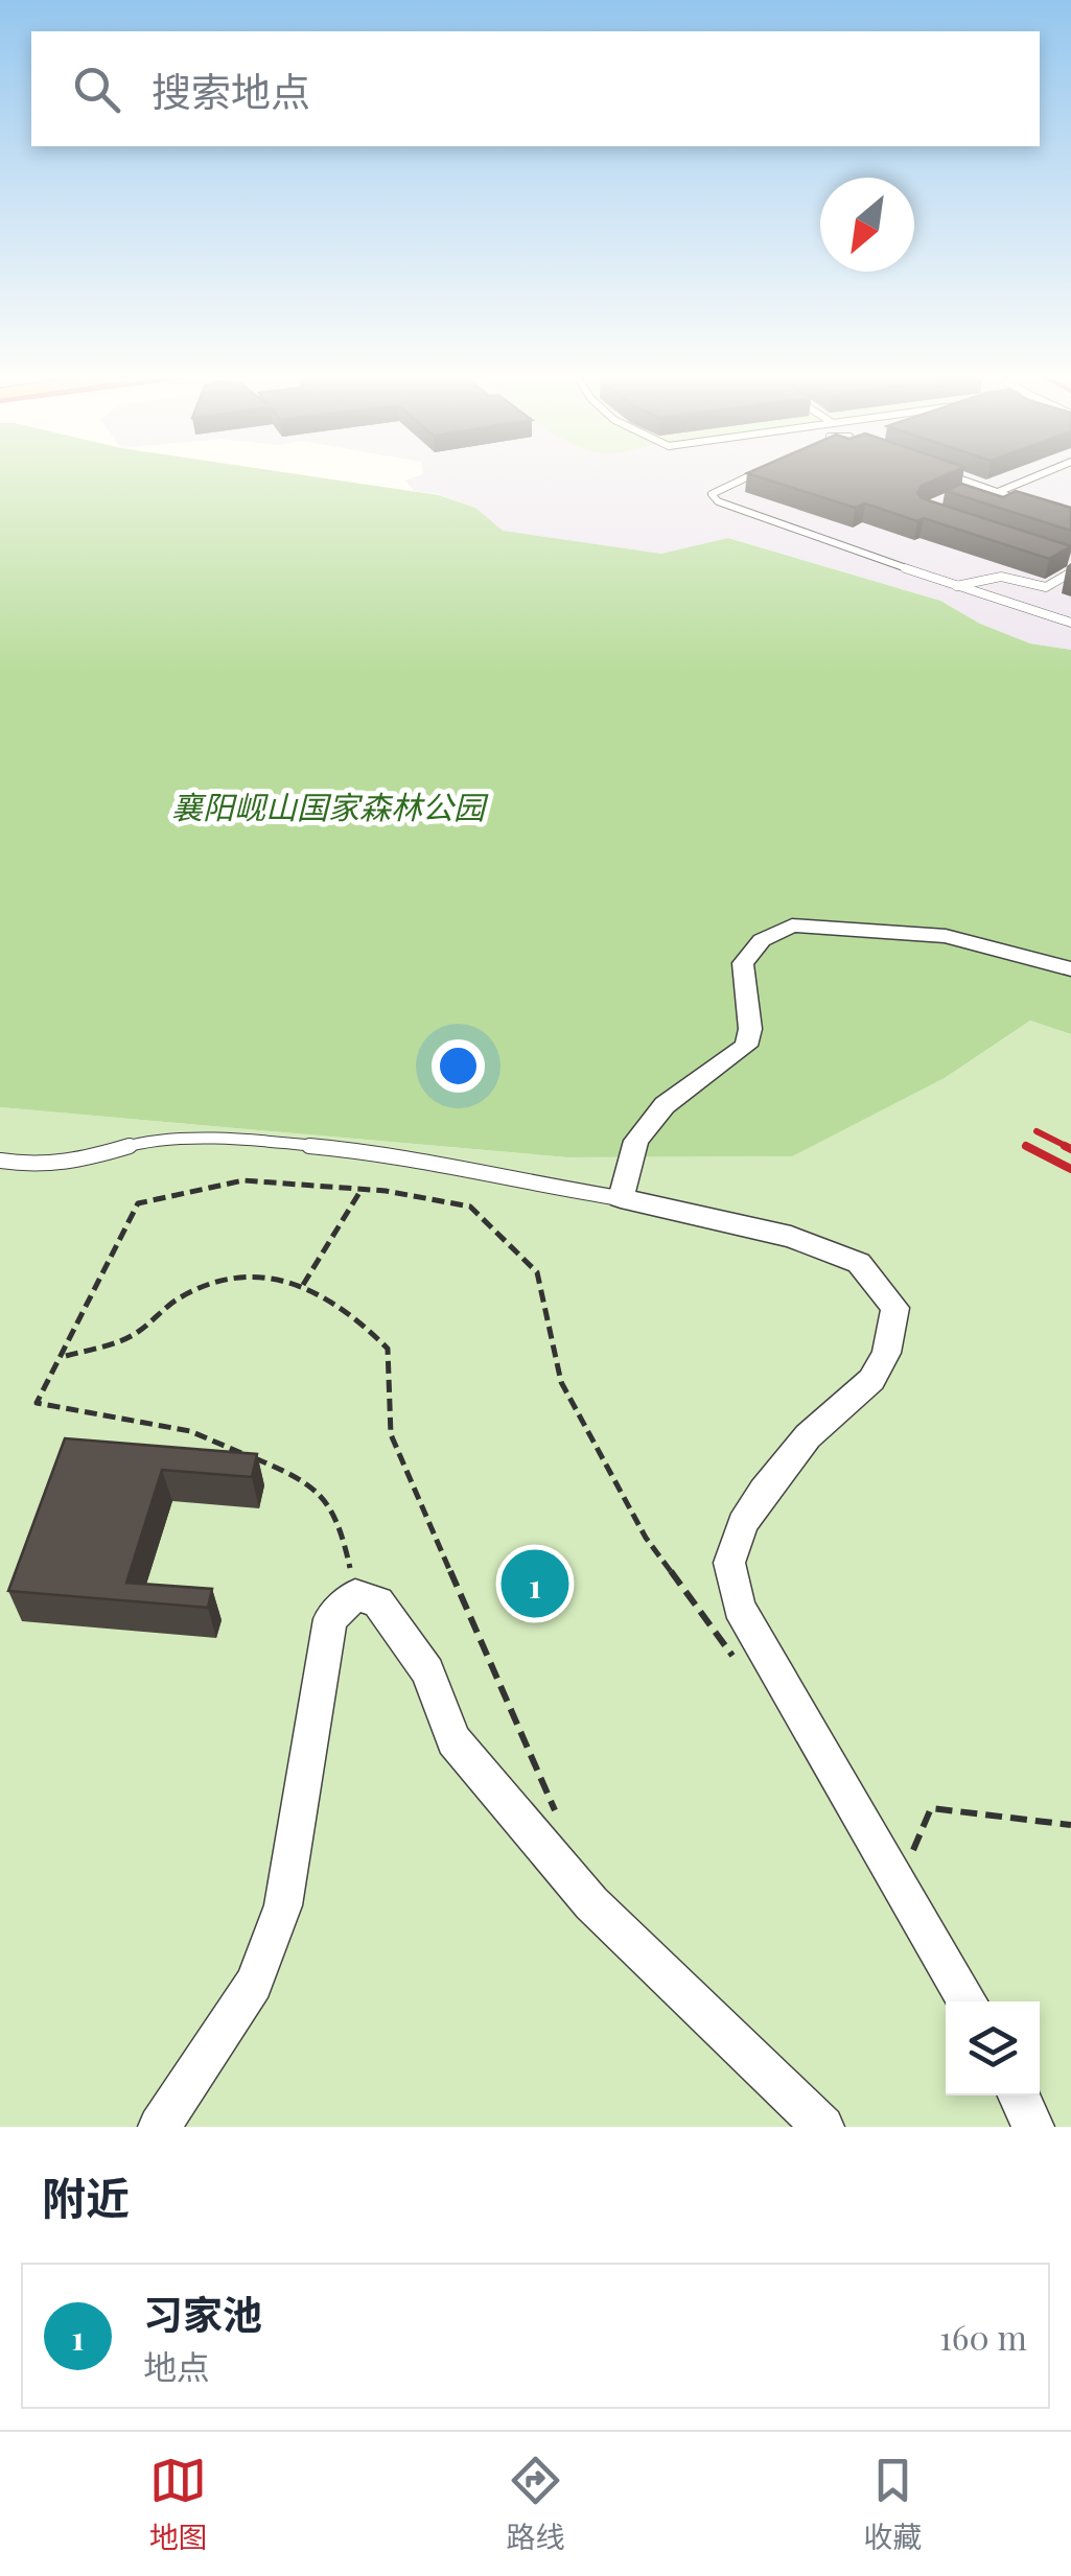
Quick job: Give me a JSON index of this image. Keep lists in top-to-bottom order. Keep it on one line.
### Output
{"parks":["襄阳岘山国家森林公园"],"north":"bottom left","page":{"search":"搜索地点","pins":"1","heading":"附近","list":[{"mark":"1","name":"习家池","note":"地点","value":"160 m"}],"nav":["地图","路线","收藏"]}}
